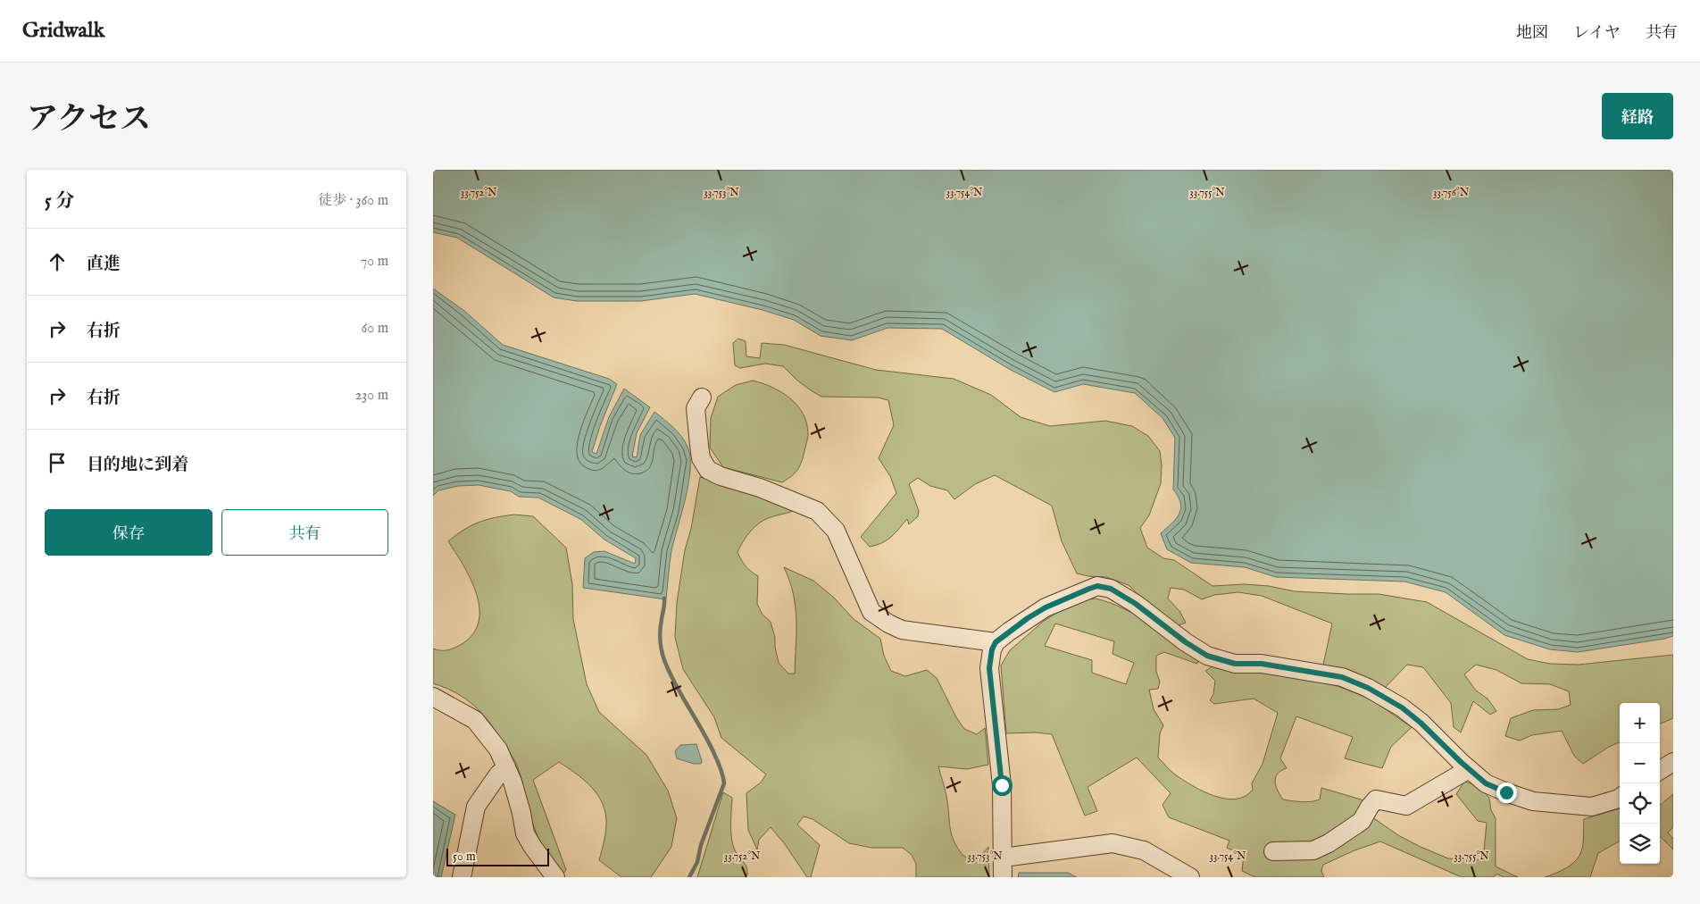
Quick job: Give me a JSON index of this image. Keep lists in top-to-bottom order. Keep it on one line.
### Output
{"scale_bar":"50 m","page":{"header":"Gridwalk","nav":["地図","レイヤ","共有"],"title":"アクセス","buttons":["経路",["保存","共有"]],"heading":["5 分","徒歩 · 360 m"],"list":[["直進","70 m"],["右折","60 m"],["右折","230 m"],"目的地に到着"],"map_buttons":["+","−"],"scale":"50 m"},"coordinates":["33.756°N","33.752°N","33.753°N","33.754°N","33.755°N"]}
